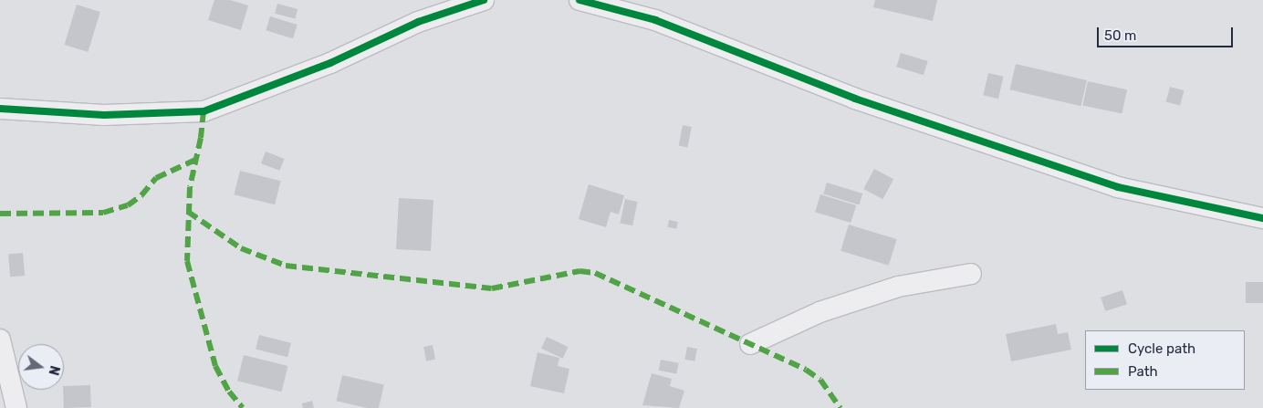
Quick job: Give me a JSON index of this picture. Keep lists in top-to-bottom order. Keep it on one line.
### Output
{"legend":["Cycle path","Path"],"scale_bar":"50 m","north":"right"}
